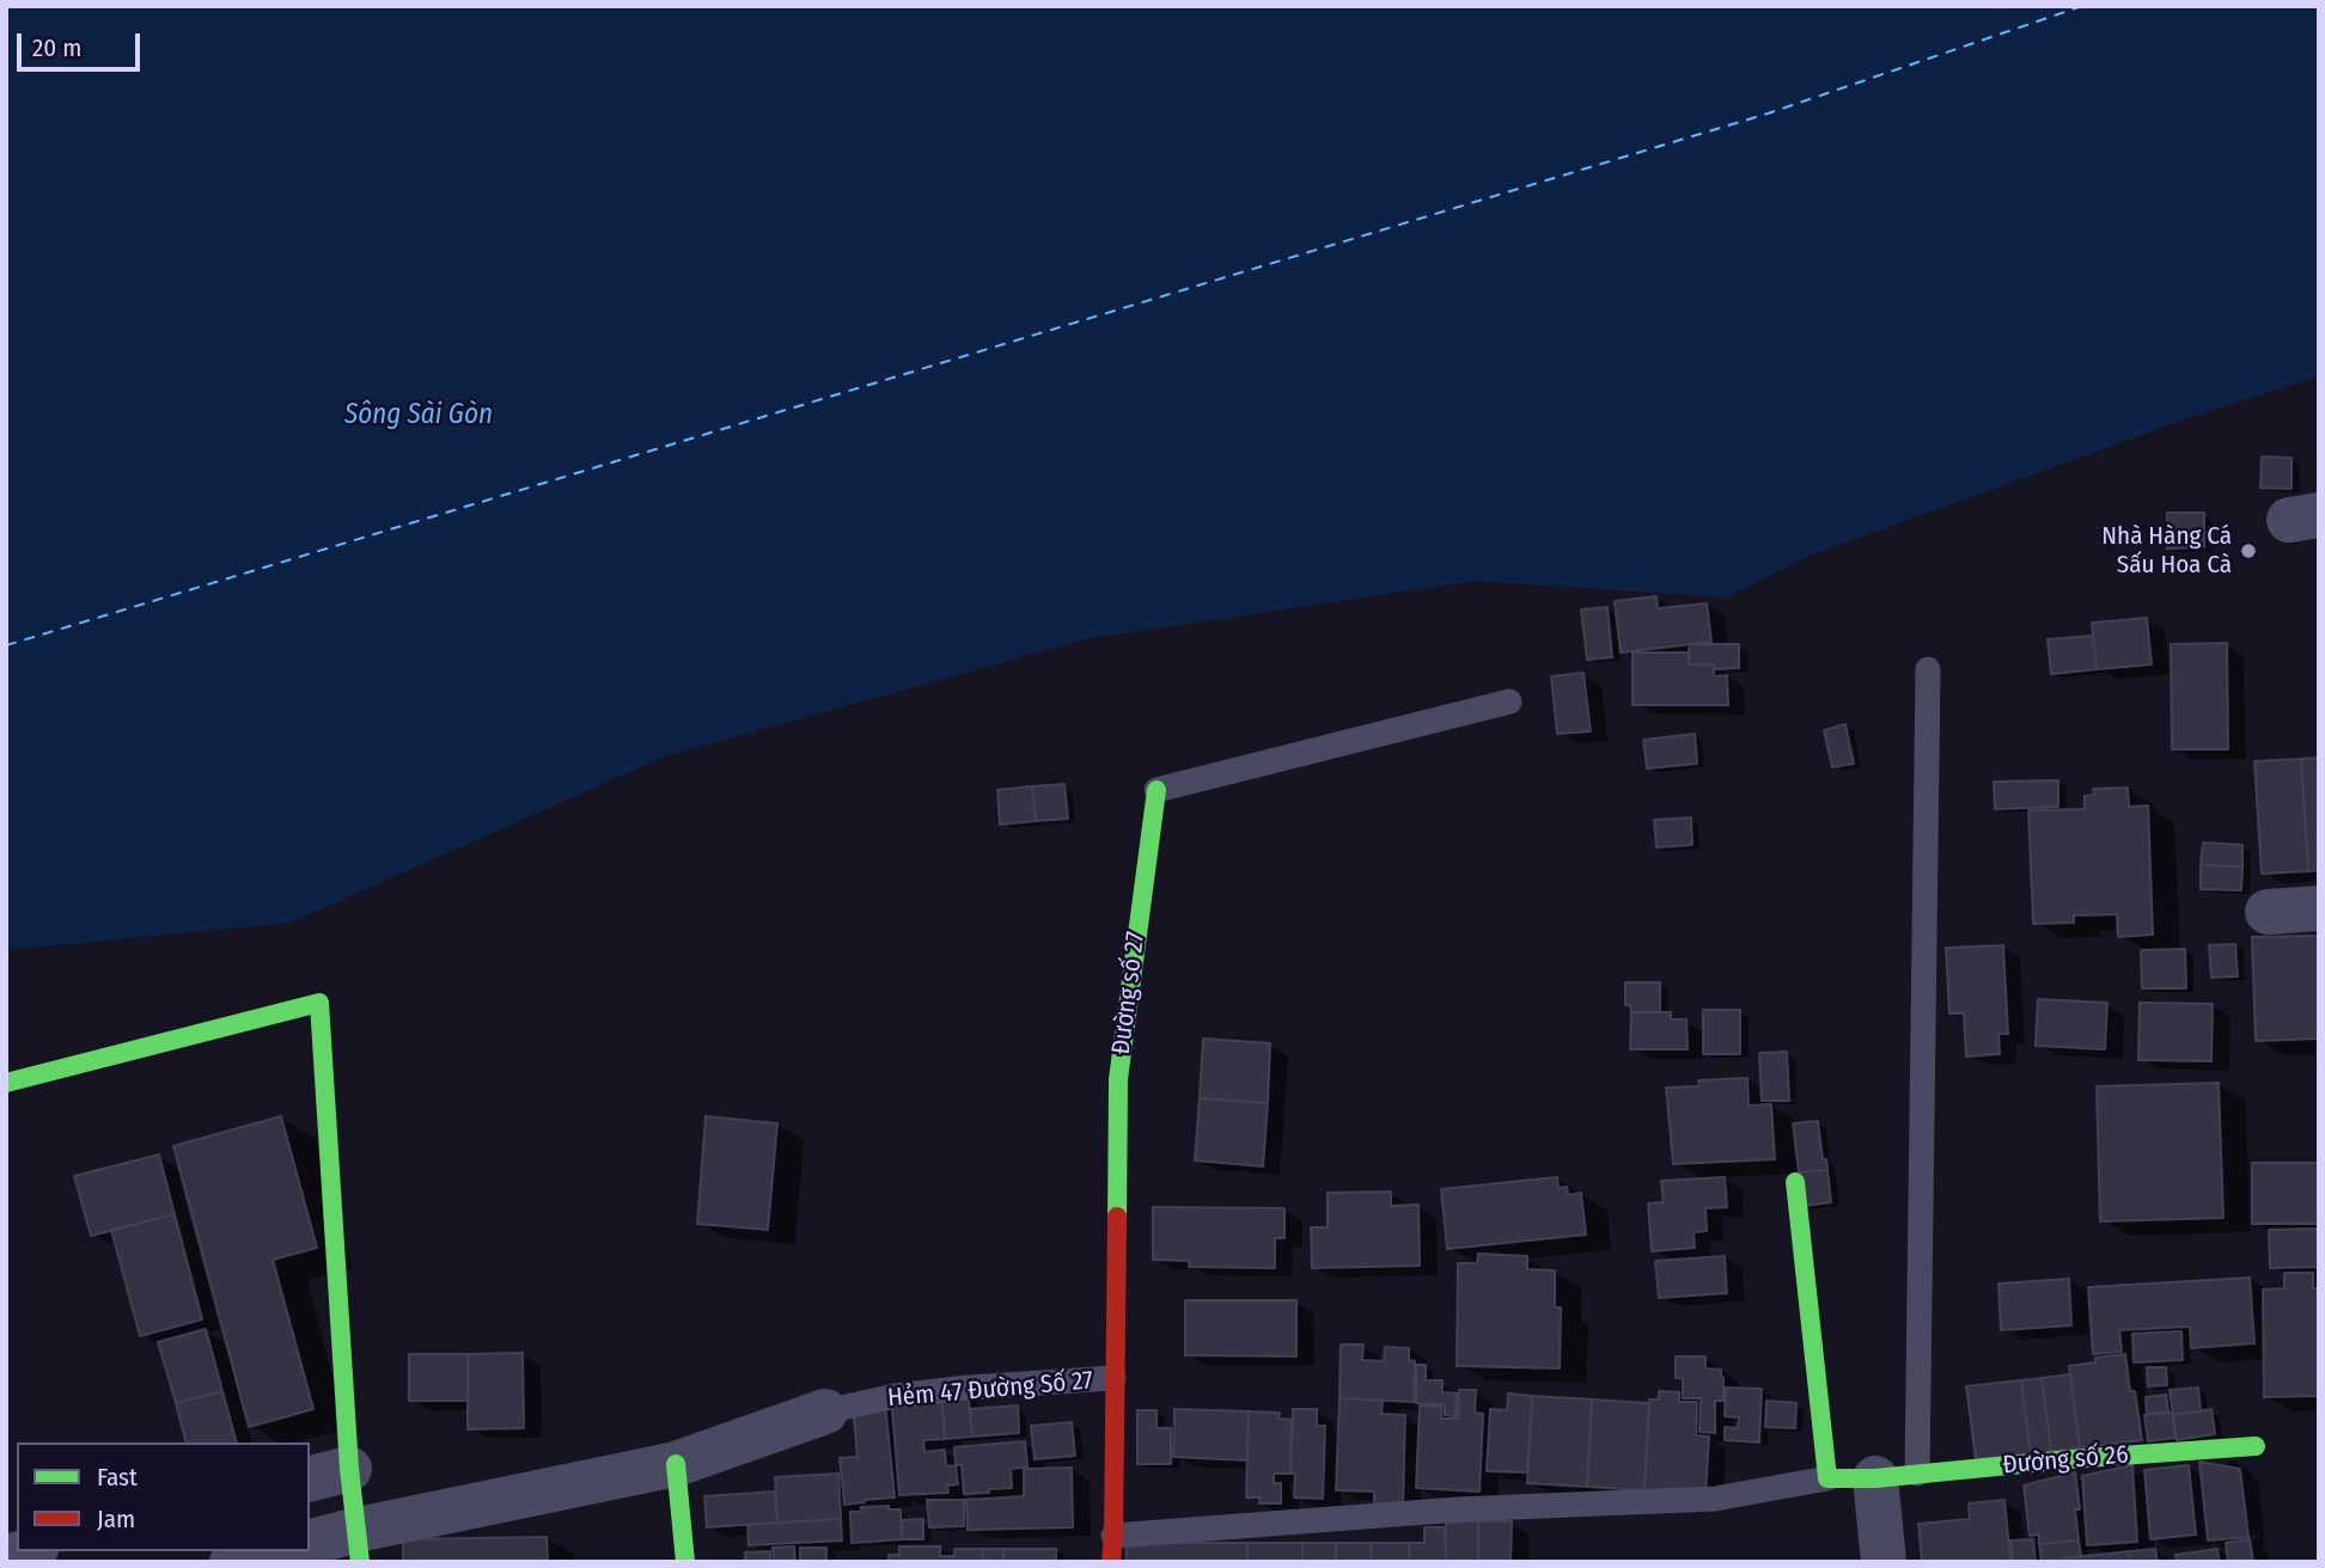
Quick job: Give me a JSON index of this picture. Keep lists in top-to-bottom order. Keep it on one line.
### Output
{"streets":{"street":["Đường số 27","Hẻm 47 Đường Số 27","Đường số 26"]},"crossings":[["Đường số 27","Hẻm 47 Đường Số 27"]],"water":["Sông Sài Gòn"],"places":["Nhà Hàng Cá Sấu Hoa Cà"],"legend":["Fast","Jam"],"scale_bar":"20 m"}
